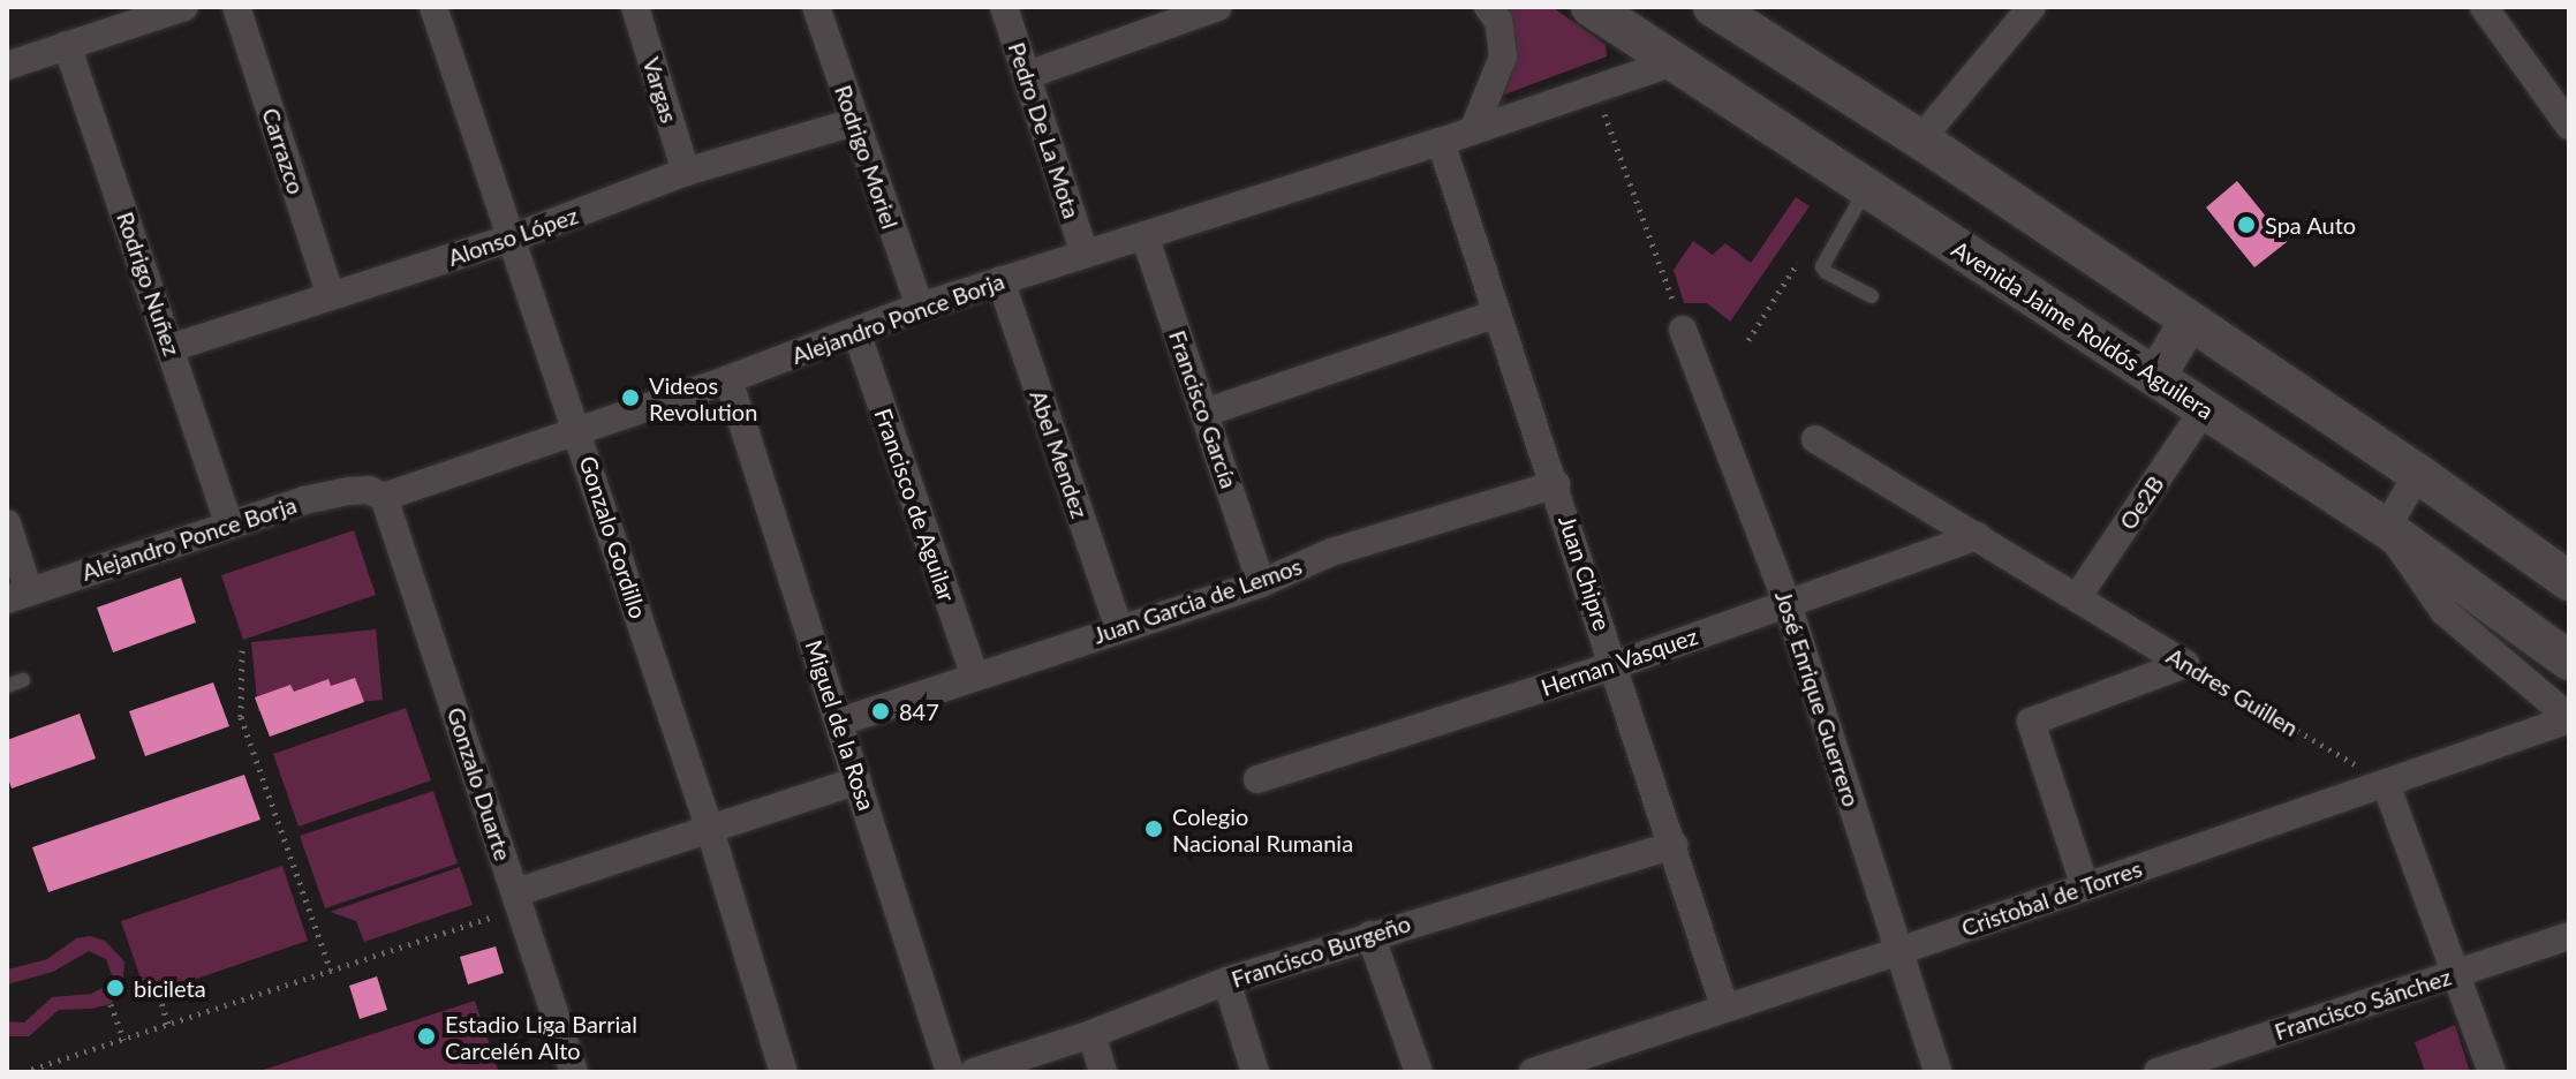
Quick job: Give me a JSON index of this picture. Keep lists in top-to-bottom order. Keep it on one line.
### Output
{"streets":{"street":["Vargas","Pedro De La Mota","Carrazco","Rodrigo Moriel","Alonso López","Rodrigo Nuñez","Alejandro Ponce Borja","Avenida Jaime Roldós Aguilera","Francisco García","Abel Mendez","Oe2B","Francisco de Aguilar","Gonzalo Gordillo","Juan Chipre","Juan Garcia de Lemos","Hernan Vasquez","Andres Guillen","José Enrique Guerrero","Miguel de la Rosa","Gonzalo Duarte","Cristobal de Torres","Francisco Burgeño","Francisco Sánchez"]},"crossings":[["Vargas","Alonso López"],["Pedro De La Mota","Alejandro Ponce Borja"],["Carrazco","Alonso López"],["Rodrigo Moriel","Alonso López"],["Rodrigo Moriel","Alejandro Ponce Borja"],["Alonso López","Rodrigo Nuñez"],["Alonso López","Gonzalo Gordillo"],["Rodrigo Nuñez","Alejandro Ponce Borja"],["Alejandro Ponce Borja","Avenida Jaime Roldós Aguilera"],["Alejandro Ponce Borja","Francisco García"],["Alejandro Ponce Borja","Abel Mendez"],["Alejandro Ponce Borja","Francisco de Aguilar"],["Alejandro Ponce Borja","Gonzalo Gordillo"],["Alejandro Ponce Borja","Juan Chipre"],["Alejandro Ponce Borja","Miguel de la Rosa"],["Alejandro Ponce Borja","Gonzalo Duarte"],["Avenida Jaime Roldós Aguilera","Oe2B"],["Francisco García","Juan Garcia de Lemos"],["Abel Mendez","Juan Garcia de Lemos"],["Oe2B","Andres Guillen"],["Francisco de Aguilar","Juan Garcia de Lemos"],["Juan Chipre","Juan Garcia de Lemos"],["Juan Chipre","Hernan Vasquez"],["Juan Chipre","Cristobal de Torres"],["Juan Chipre","Francisco Burgeño"],["Juan Garcia de Lemos","Miguel de la Rosa"],["Hernan Vasquez","Andres Guillen"],["Hernan Vasquez","José Enrique Guerrero"],["Andres Guillen","Cristobal de Torres"],["José Enrique Guerrero","Cristobal de Torres"]],"places":["Spa Auto","Videos Revolution","847","Colegio Nacional Rumania","bicileta","Estadio Liga Barrial Carcelén Alto"]}
